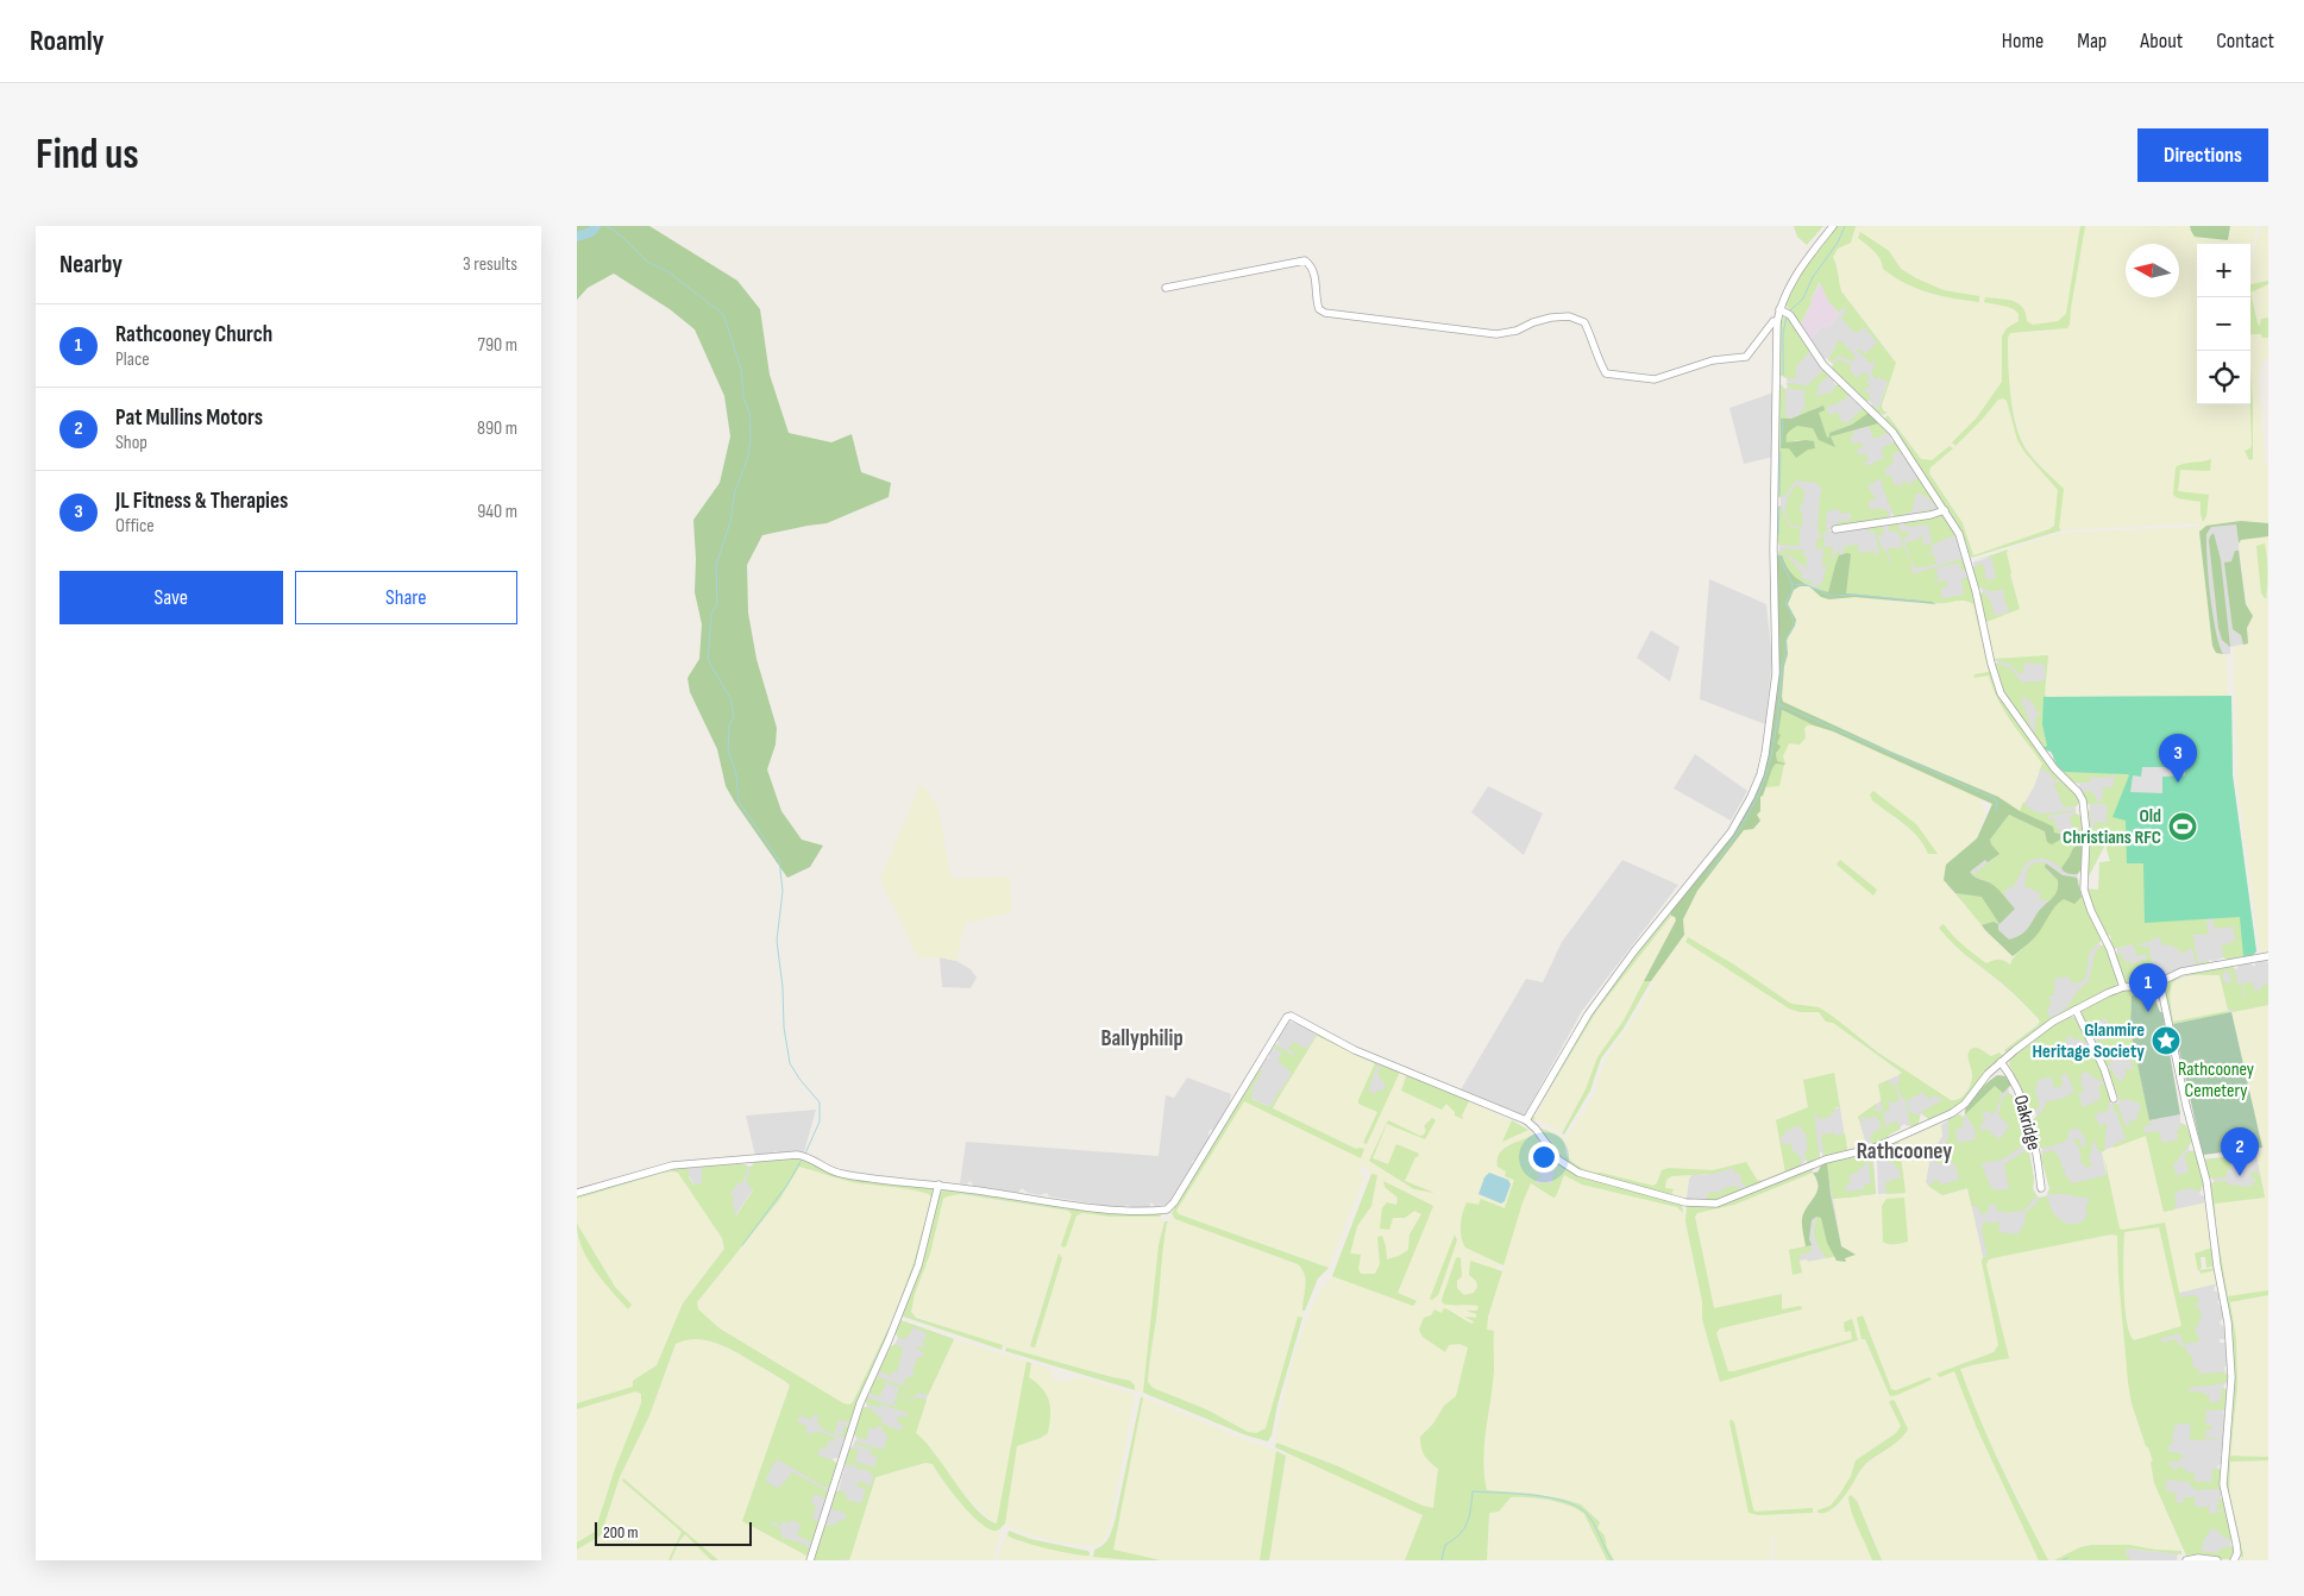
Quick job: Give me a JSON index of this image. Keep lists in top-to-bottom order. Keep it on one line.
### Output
{"streets":{"street":["Oakridge"]},"districts":["Ballyphilip","Rathcooney"],"parks":["Rathcooney Cemetery"],"places":{"sports":["Old Christians RFC"],"place":["Glanmire Heritage Society"]},"scale_bar":"200 m","north":"left","page":{"header":"Roamly","nav":["Home","Map","About","Contact"],"buttons":["Directions",["Save","Share"]],"title":"Find us","heading":["Nearby","3 results"],"map_buttons":["+","−"],"list":[{"mark":"1","name":"Rathcooney Church","note":"Place","value":"790 m"},{"mark":"2","name":"Pat Mullins Motors","note":"Shop","value":"890 m"},{"mark":"3","name":"JL Fitness & Therapies","note":"Office","value":"940 m"}],"pins":["3","1","2"],"scale":"200 m"}}
